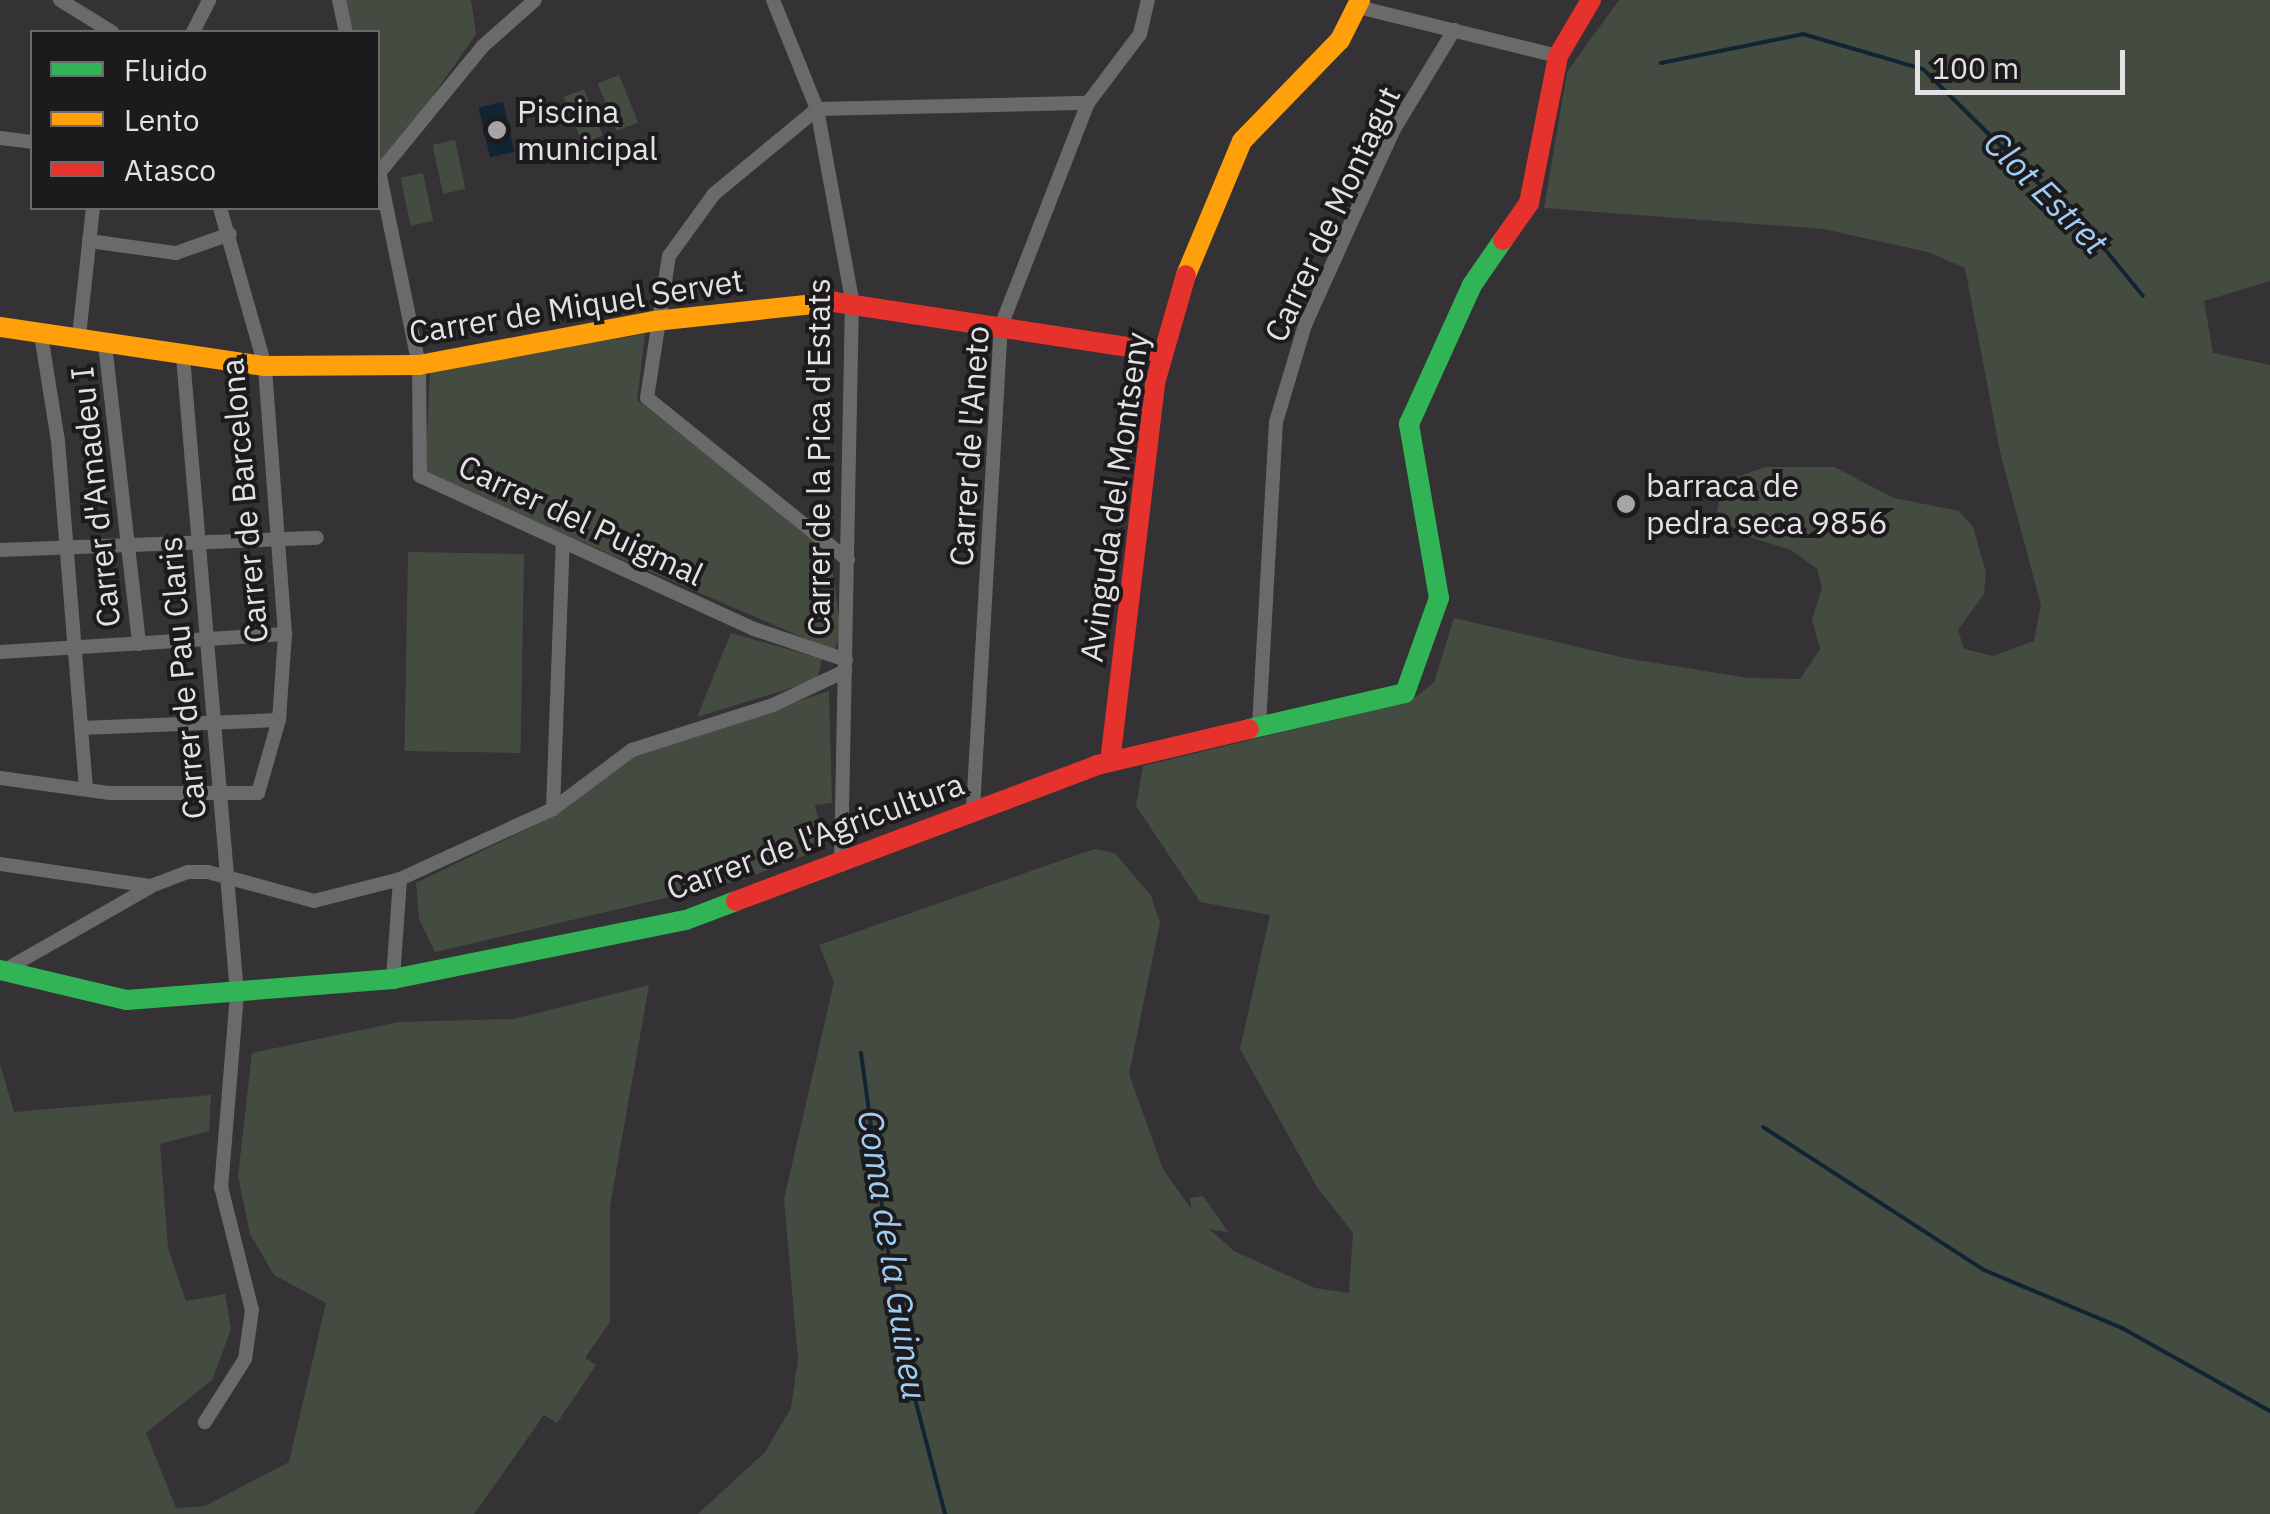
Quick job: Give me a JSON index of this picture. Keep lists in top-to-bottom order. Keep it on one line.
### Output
{"streets":{"street":["Carrer de Montagut","Carrer de Miquel Servet","Carrer de l'Aneto","Carrer de la Pica d'Estats","Carrer d'Amadeu I","Avinguda del Montseny","Carrer de Barcelona","Carrer del Puigmal","Carrer de Pau Claris","Carrer de l'Agricultura"]},"crossings":[["Carrer de Montagut","Carrer de l'Agricultura"],["Carrer de Miquel Servet","Carrer de l'Aneto"],["Carrer de Miquel Servet","Carrer de la Pica d'Estats"],["Carrer de Miquel Servet","Carrer d'Amadeu I"],["Carrer de Miquel Servet","Avinguda del Montseny"],["Carrer de Miquel Servet","Carrer de Barcelona"],["Carrer de Miquel Servet","Carrer del Puigmal"],["Carrer de Miquel Servet","Carrer de Pau Claris"],["Carrer de l'Aneto","Carrer de l'Agricultura"],["Carrer de la Pica d'Estats","Carrer del Puigmal"],["Carrer de la Pica d'Estats","Carrer de l'Agricultura"],["Avinguda del Montseny","Carrer de l'Agricultura"],["Carrer de Barcelona","Carrer de Pau Claris"],["Carrer de Pau Claris","Carrer de l'Agricultura"]],"water":["Clot Estret","Coma de la Guineu"],"places":["Piscina municipal","barraca de pedra seca 9856"],"legend":["Fluido","Lento","Atasco"],"scale_bar":"100 m"}
